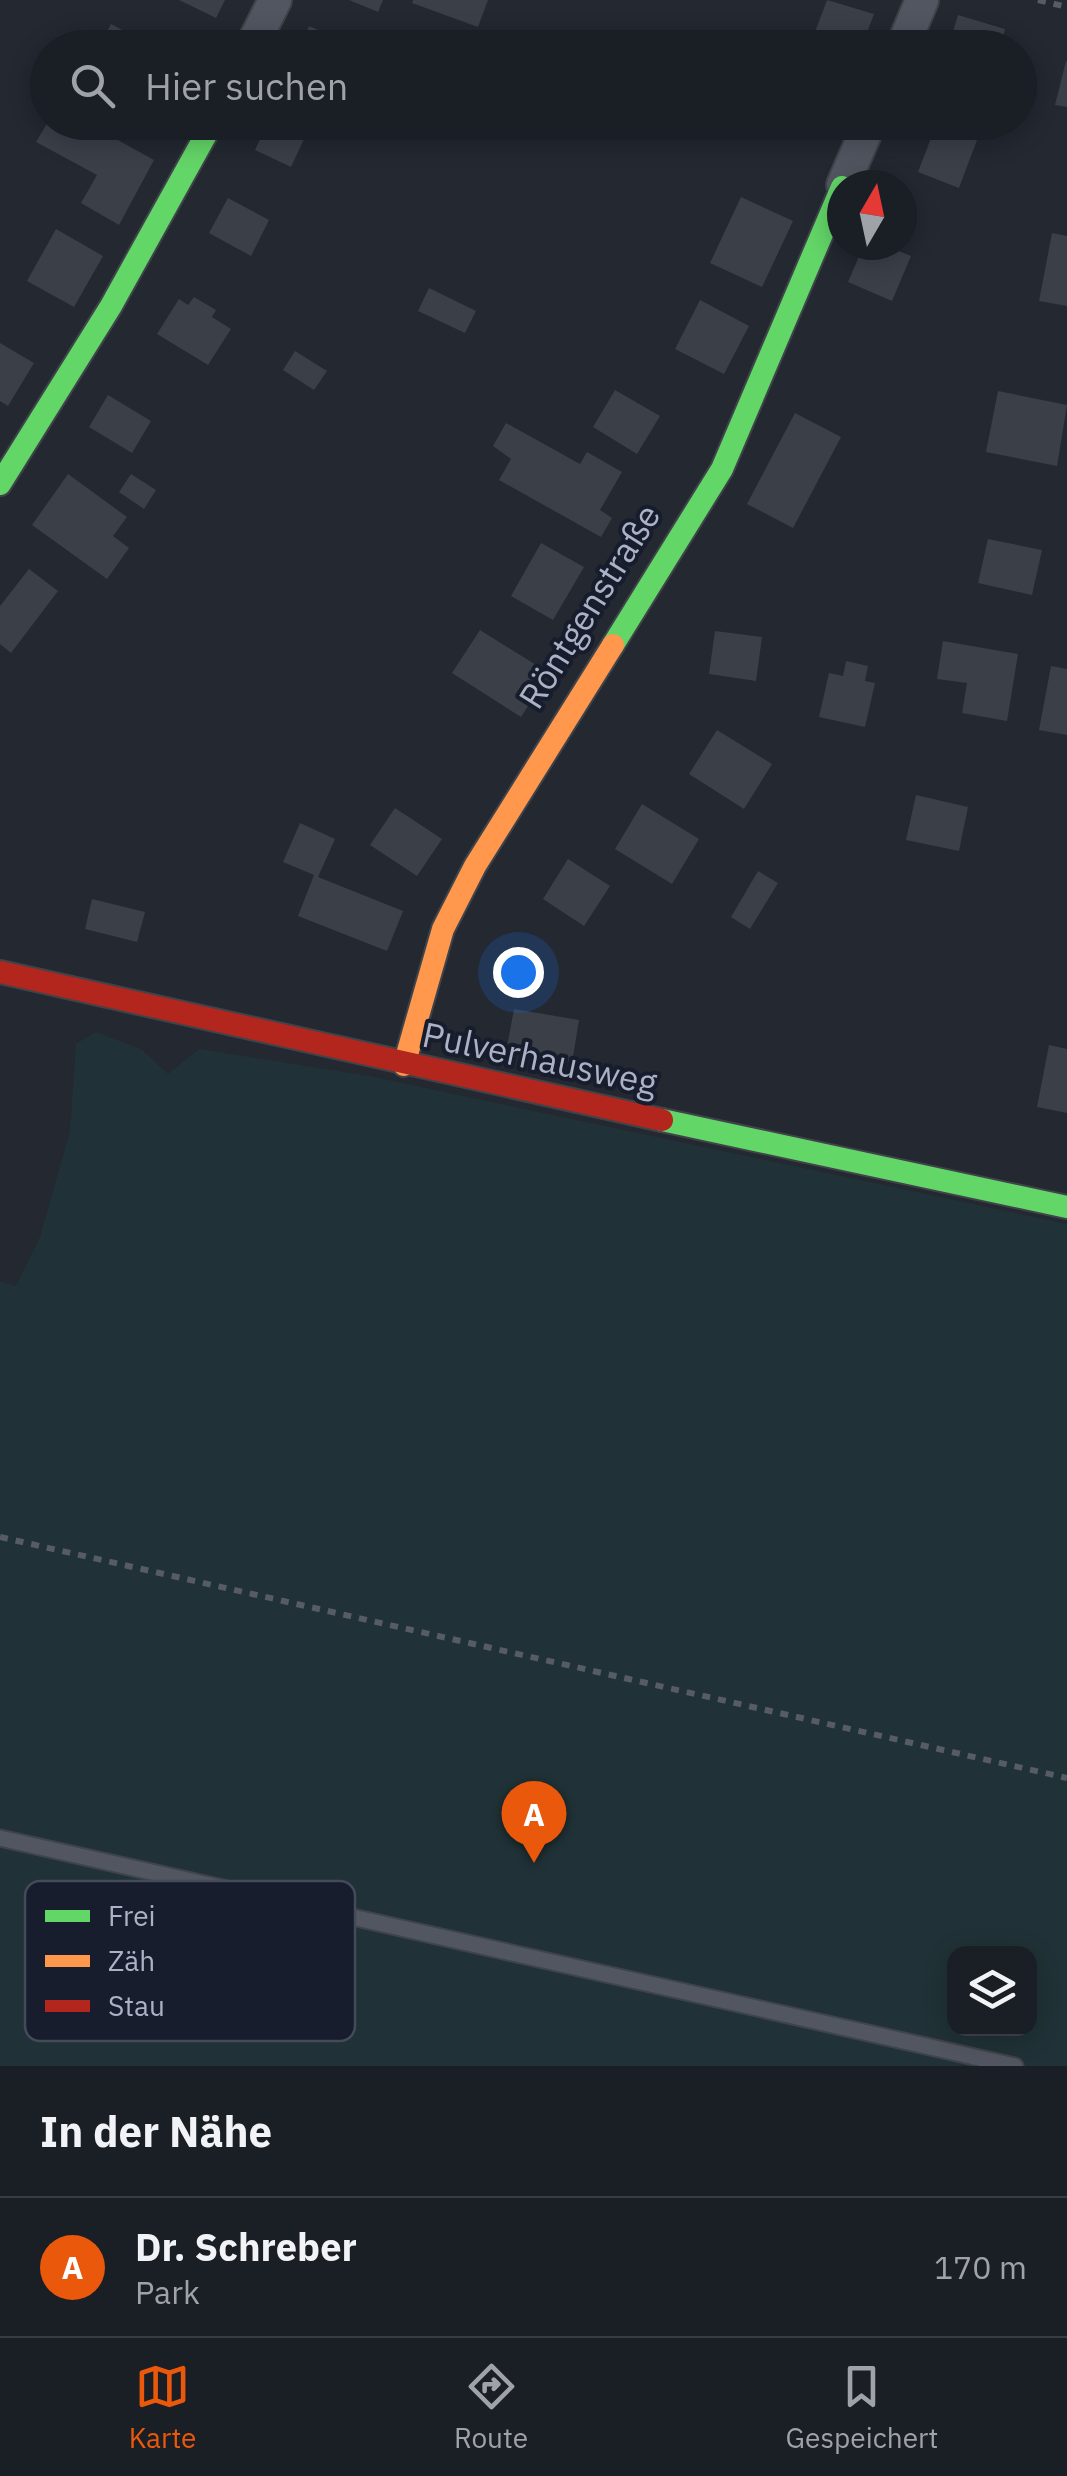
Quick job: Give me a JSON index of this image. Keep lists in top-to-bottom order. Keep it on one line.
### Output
{"streets":{"street":["Röntgenstraße","Pulverhausweg"]},"crossings":[["Röntgenstraße","Pulverhausweg"]],"legend":["Frei","Zäh","Stau"],"north":"top","page":{"search":"Hier suchen","pins":"A","heading":"In der Nähe","list":[{"mark":"A","name":"Dr. Schreber","note":"Park","value":"170 m"}],"nav":["Karte","Route","Gespeichert"]}}
